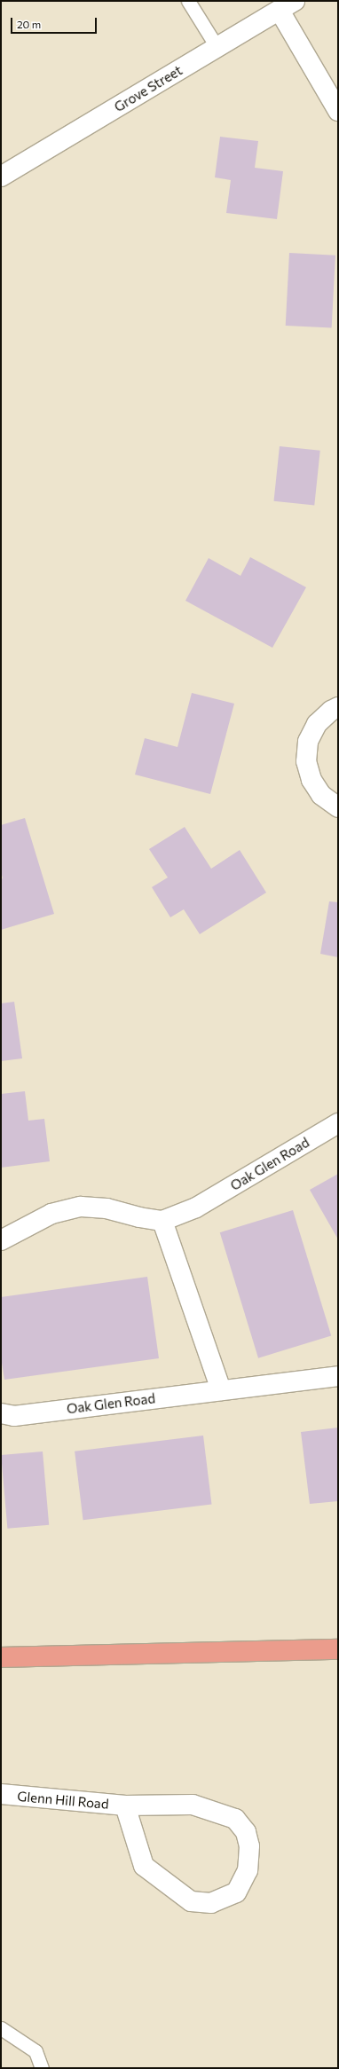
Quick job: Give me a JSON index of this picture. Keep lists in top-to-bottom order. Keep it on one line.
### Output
{"streets":{"street":["Grove Street","Oak Glen Road","Glenn Hill Road"]},"scale_bar":"20 m"}
